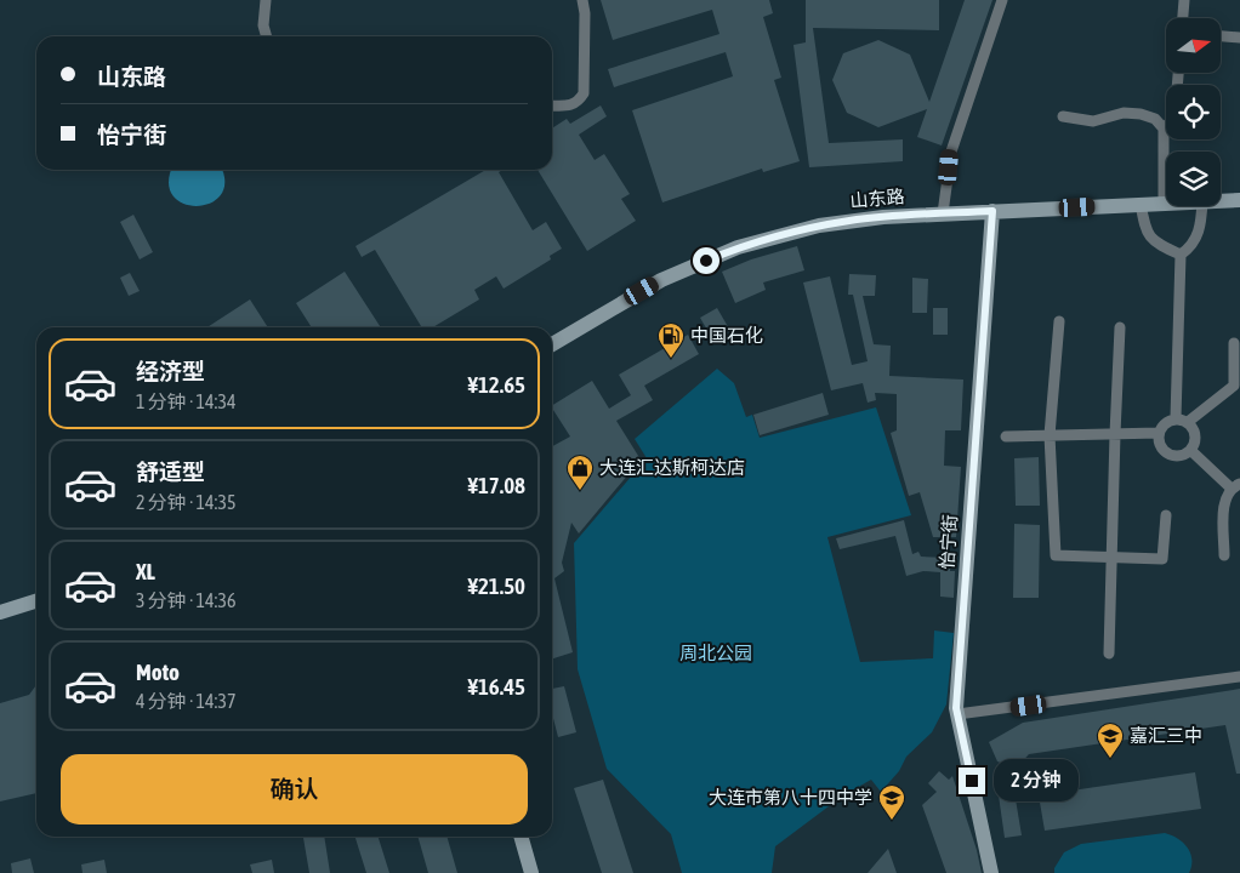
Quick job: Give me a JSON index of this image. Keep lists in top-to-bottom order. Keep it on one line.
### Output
{"streets":{"main road":["山东路","怡宁街"]},"crossings":[["山东路","怡宁街"]],"parks":["周北公园"],"places":{"fuel station":["中国石化"],"shop":["大连汇达斯柯达店"],"school or university":["嘉汇三中","大连市第八十四中学"]},"north":"right","page":{"banner":["山东路","怡宁街"],"list":[{"name":"经济型","note":"1 分钟 · 14:34","value":"¥12.65"},{"name":"舒适型","note":"2 分钟 · 14:35","value":"¥17.08"},{"name":"XL","note":"3 分钟 · 14:36","value":"¥21.50"},{"name":"Moto","note":"4 分钟 · 14:37","value":"¥16.45"}],"buttons":"确认","bubble":"2 分钟"}}
